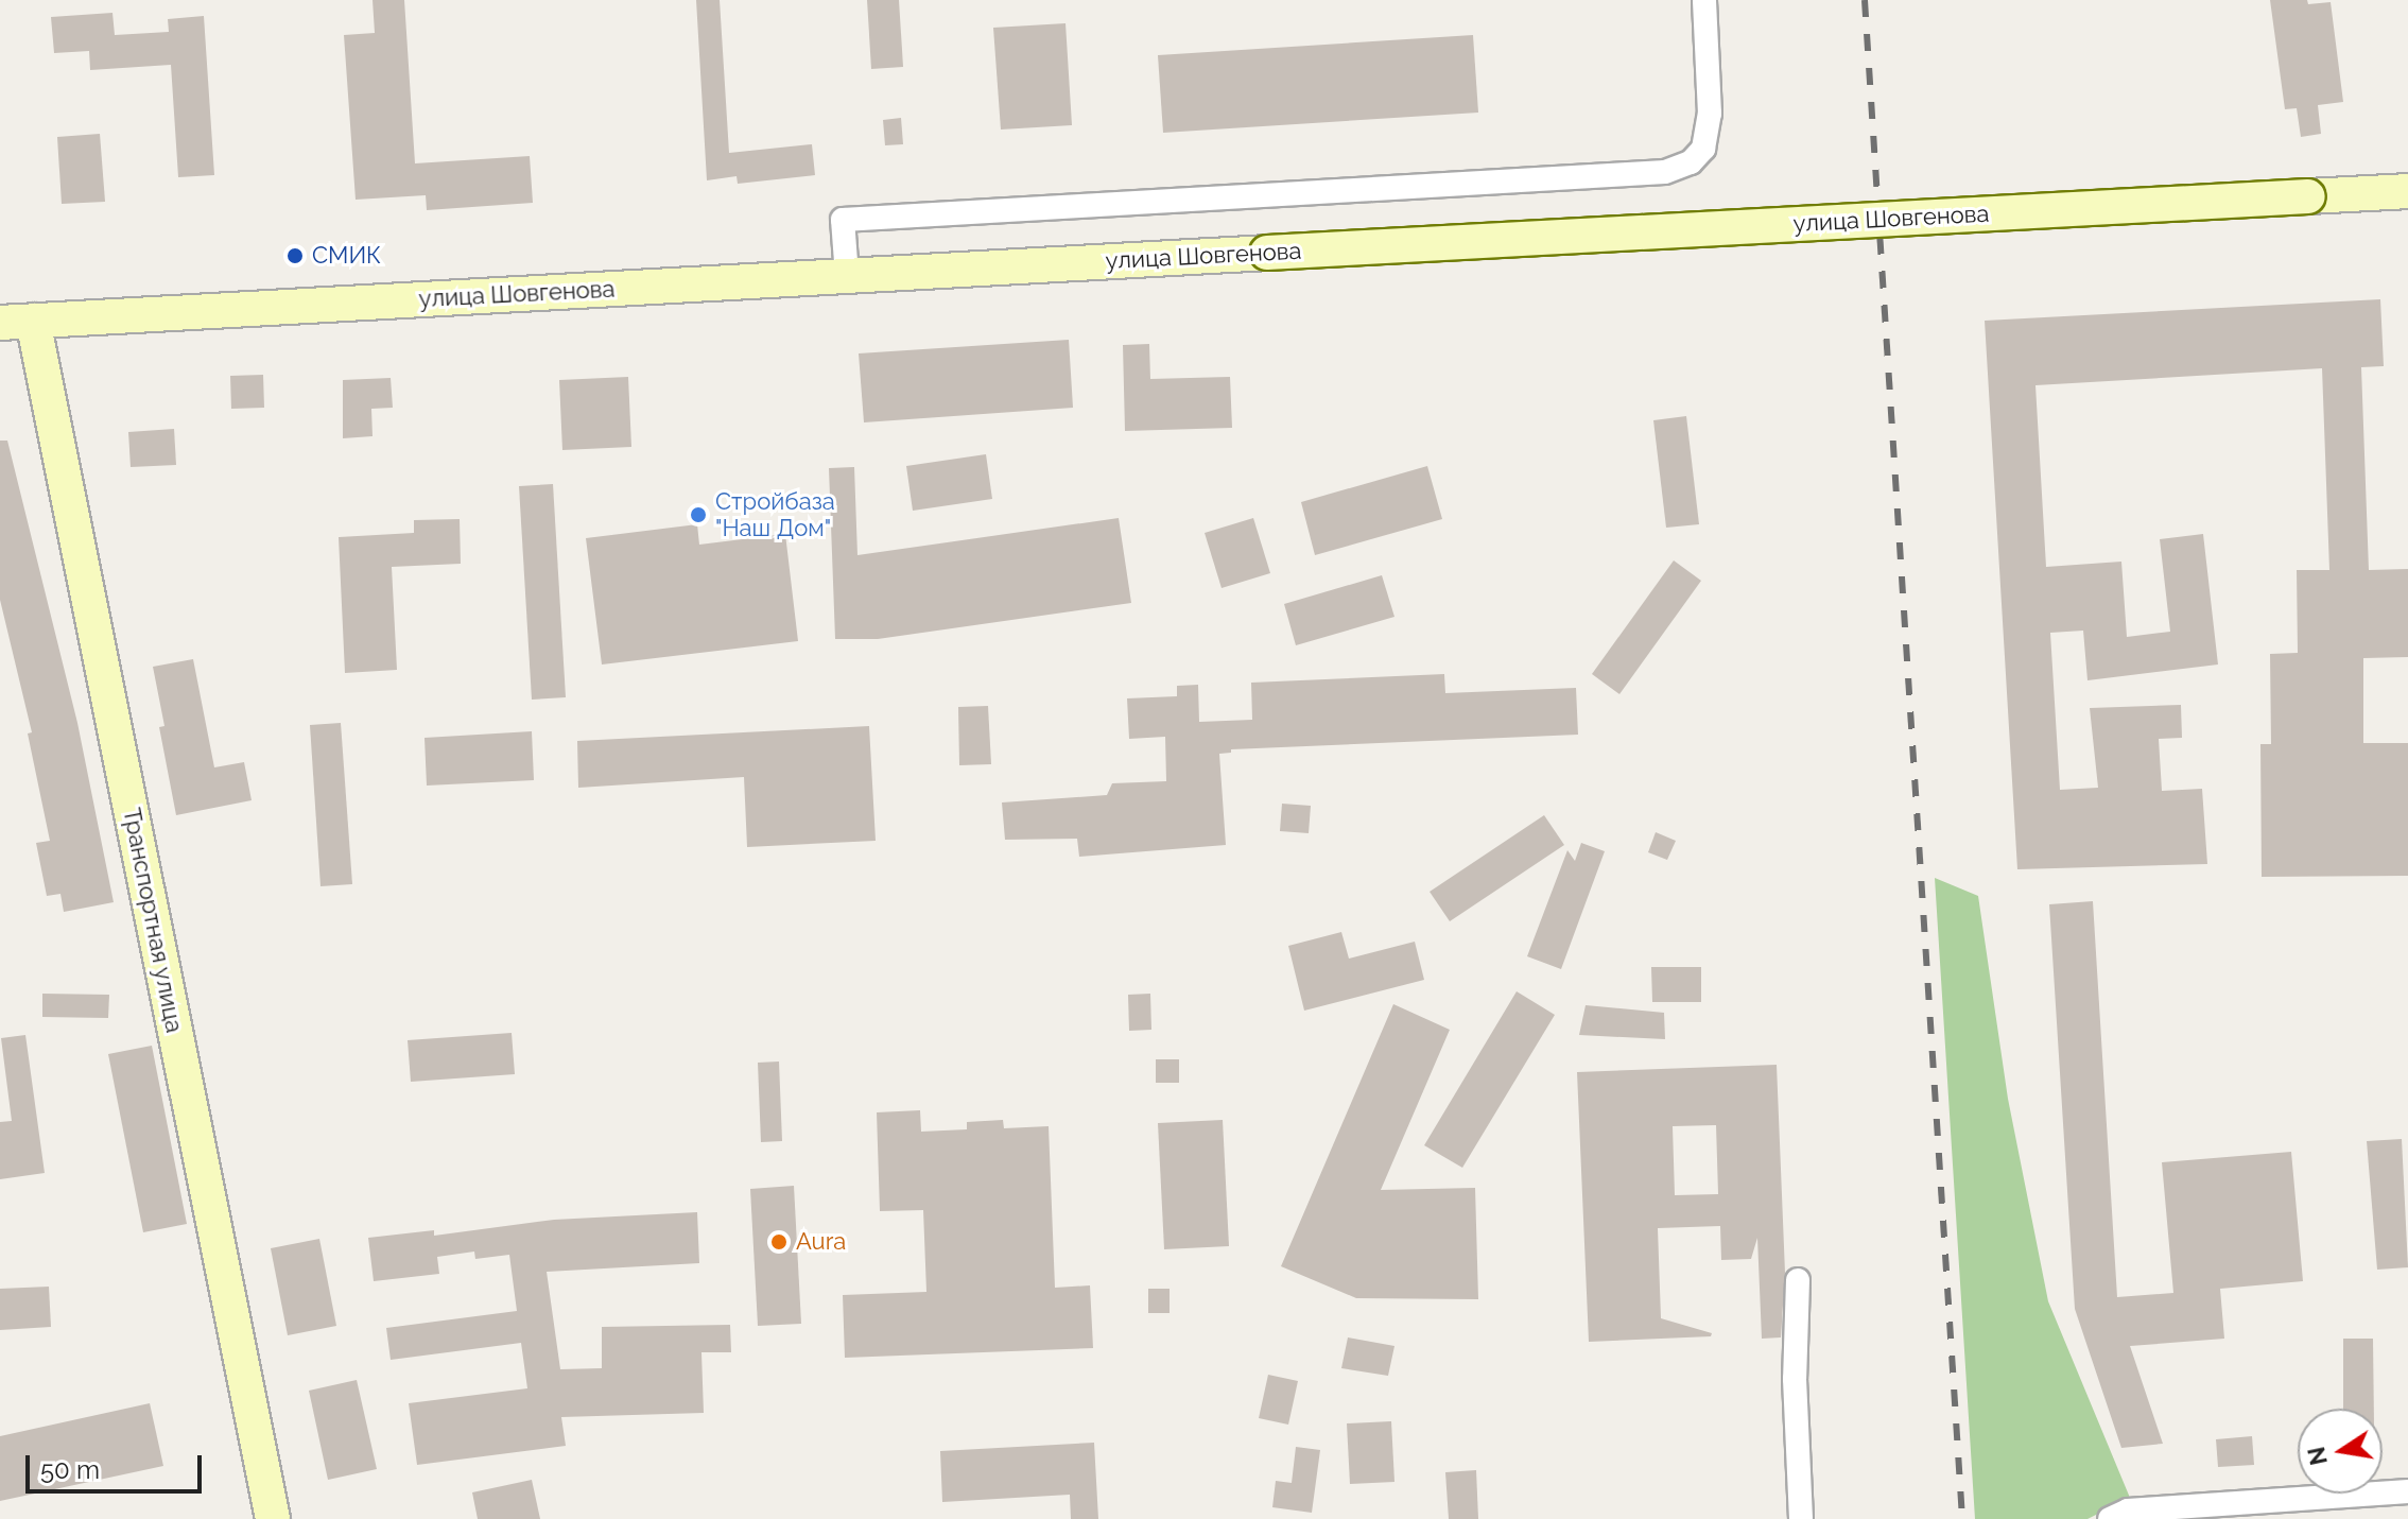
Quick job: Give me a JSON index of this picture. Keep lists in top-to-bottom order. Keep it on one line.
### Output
{"streets":{"street":["улица Шовгенова","Транспортная улица"]},"crossings":[["улица Шовгенова","Транспортная улица"]],"places":["СМИК","Стройбаза \"Наш Дом\"","Aura"],"scale_bar":"50 m","north":"left"}
